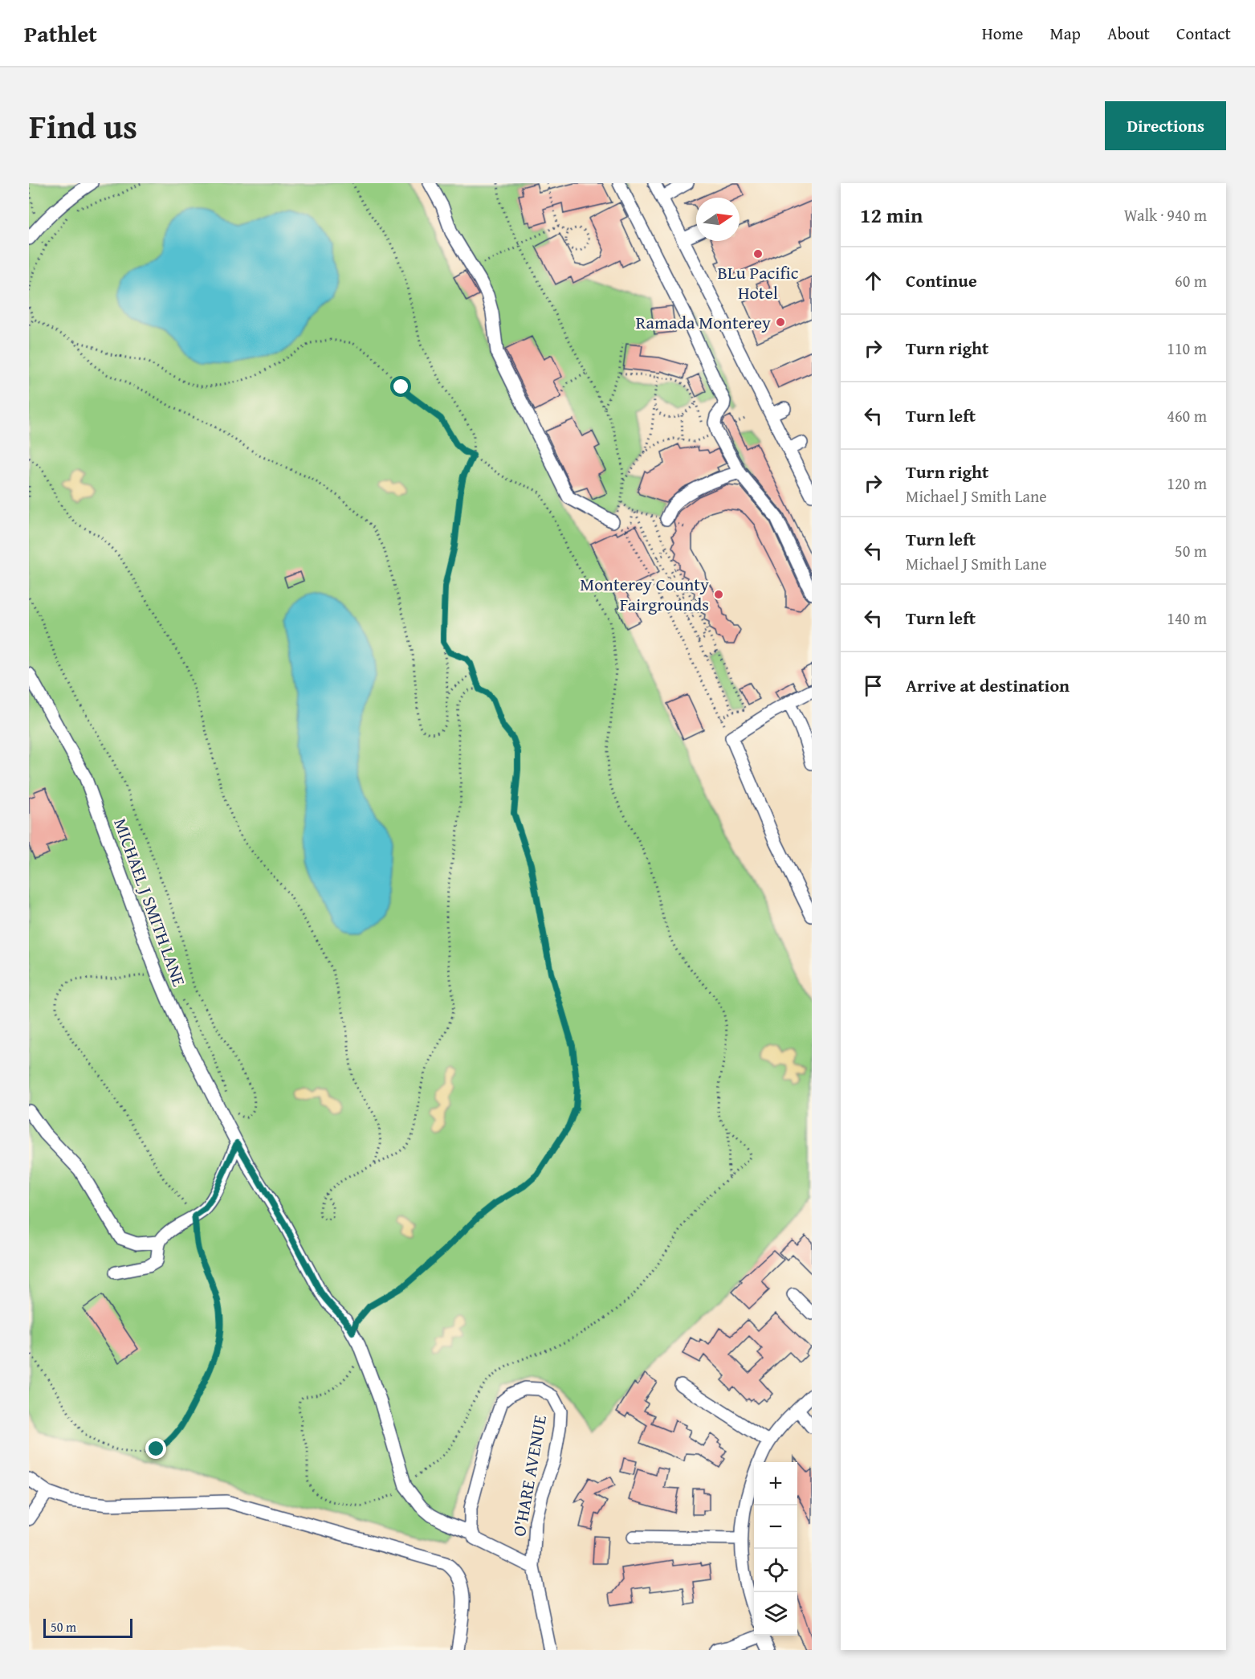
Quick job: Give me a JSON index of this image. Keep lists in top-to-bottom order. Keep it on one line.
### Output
{"streets":{"street":["MICHAEL J SMITH LANE","O'HARE AVENUE"]},"crossings":[["MICHAEL J SMITH LANE","O'HARE AVENUE"]],"places":["BLu Pacific Hotel","Ramada Monterey","Monterey County Fairgrounds"],"scale_bar":"50 m","north":"right","page":{"header":"Pathlet","nav":["Home","Map","About","Contact"],"title":"Find us","buttons":"Directions","heading":["12 min","Walk · 940 m"],"list":[["Continue","60 m"],["Turn right","110 m"],["Turn left","460 m"],["Turn right","Michael J Smith Lane","120 m"],["Turn left","Michael J Smith Lane","50 m"],["Turn left","140 m"],"Arrive at destination"],"map_buttons":["+","−"],"scale":"50 m"}}
